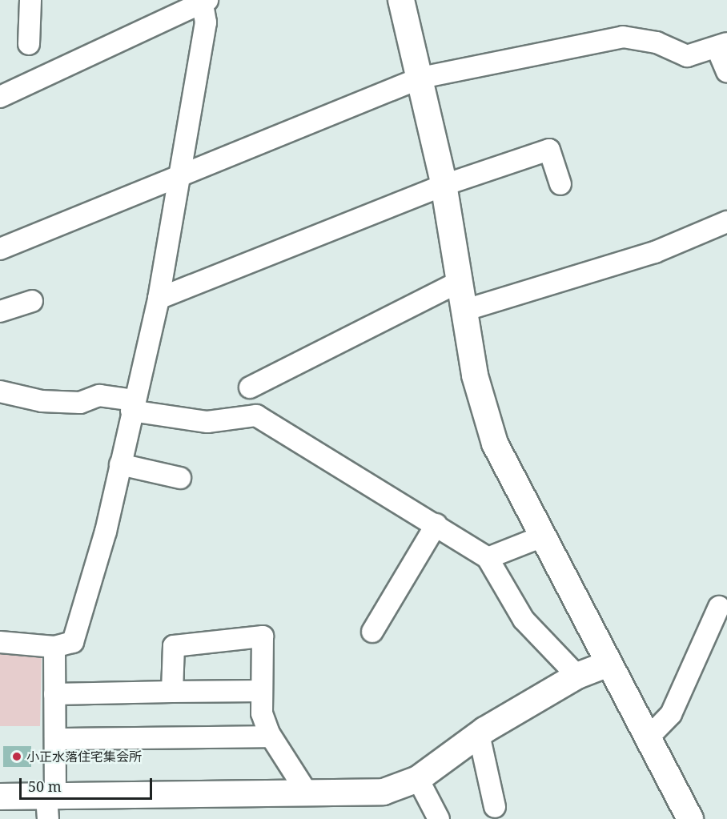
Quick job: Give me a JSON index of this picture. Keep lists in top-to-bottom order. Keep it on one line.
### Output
{"places":["小正水落住宅集会所"],"scale_bar":"50 m"}
